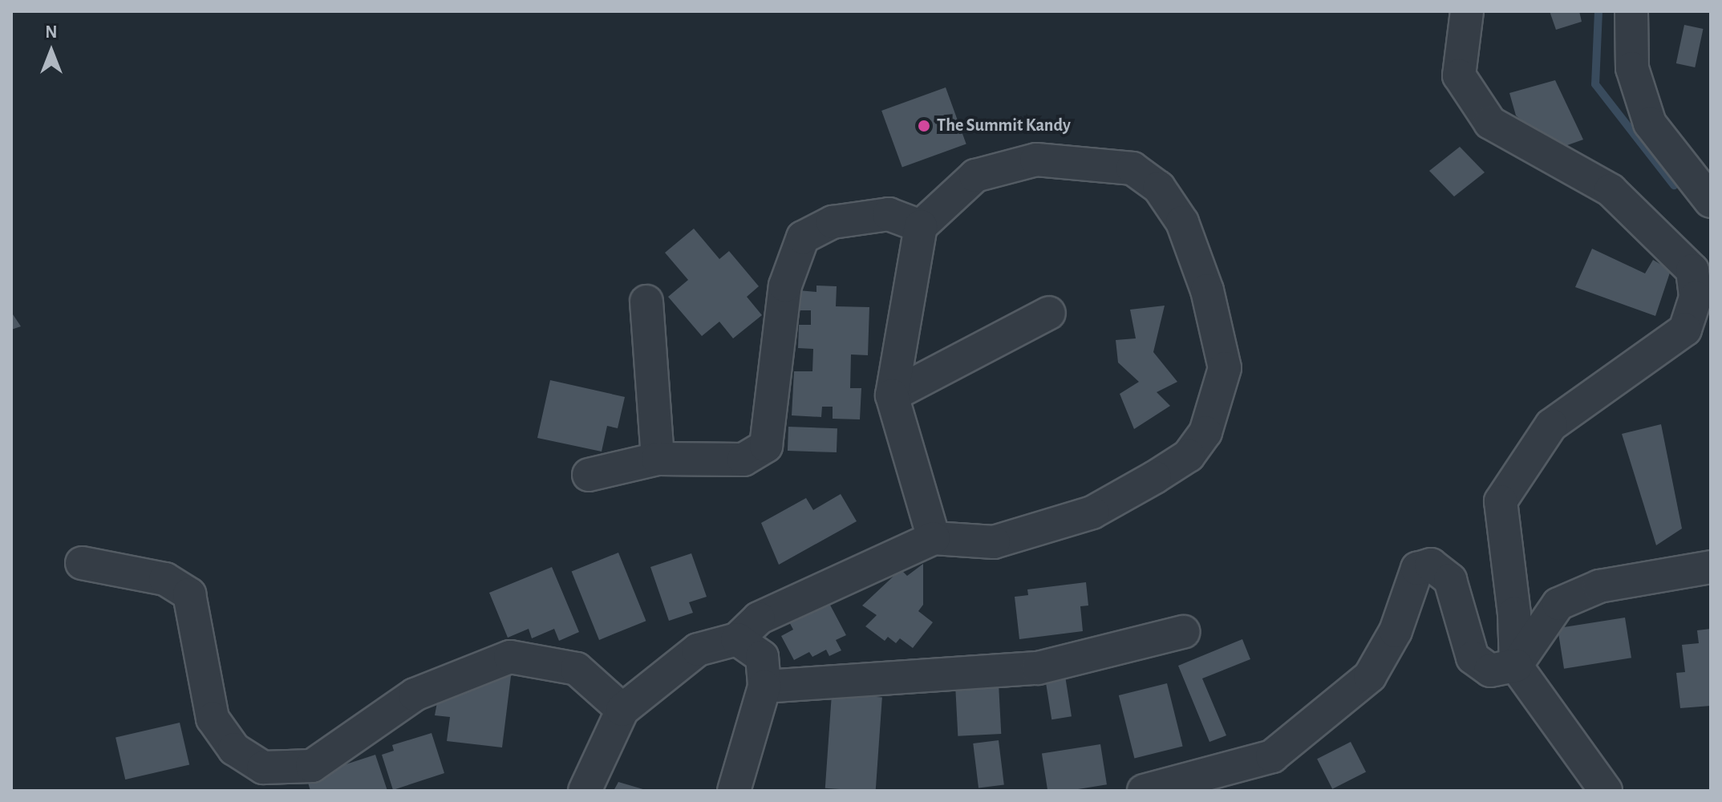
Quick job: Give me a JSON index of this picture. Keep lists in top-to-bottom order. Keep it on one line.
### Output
{"places":["The Summit Kandy"],"north":"top"}
